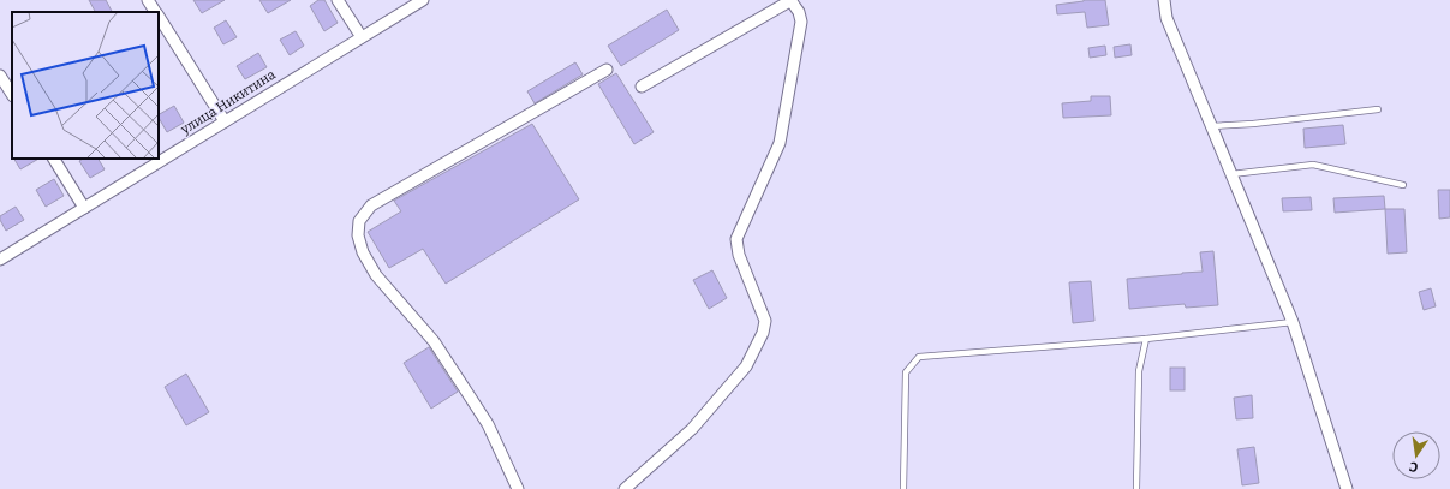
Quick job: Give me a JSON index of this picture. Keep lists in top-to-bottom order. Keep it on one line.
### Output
{"streets":{"street":["улица Никитина"]},"north":"bottom"}
